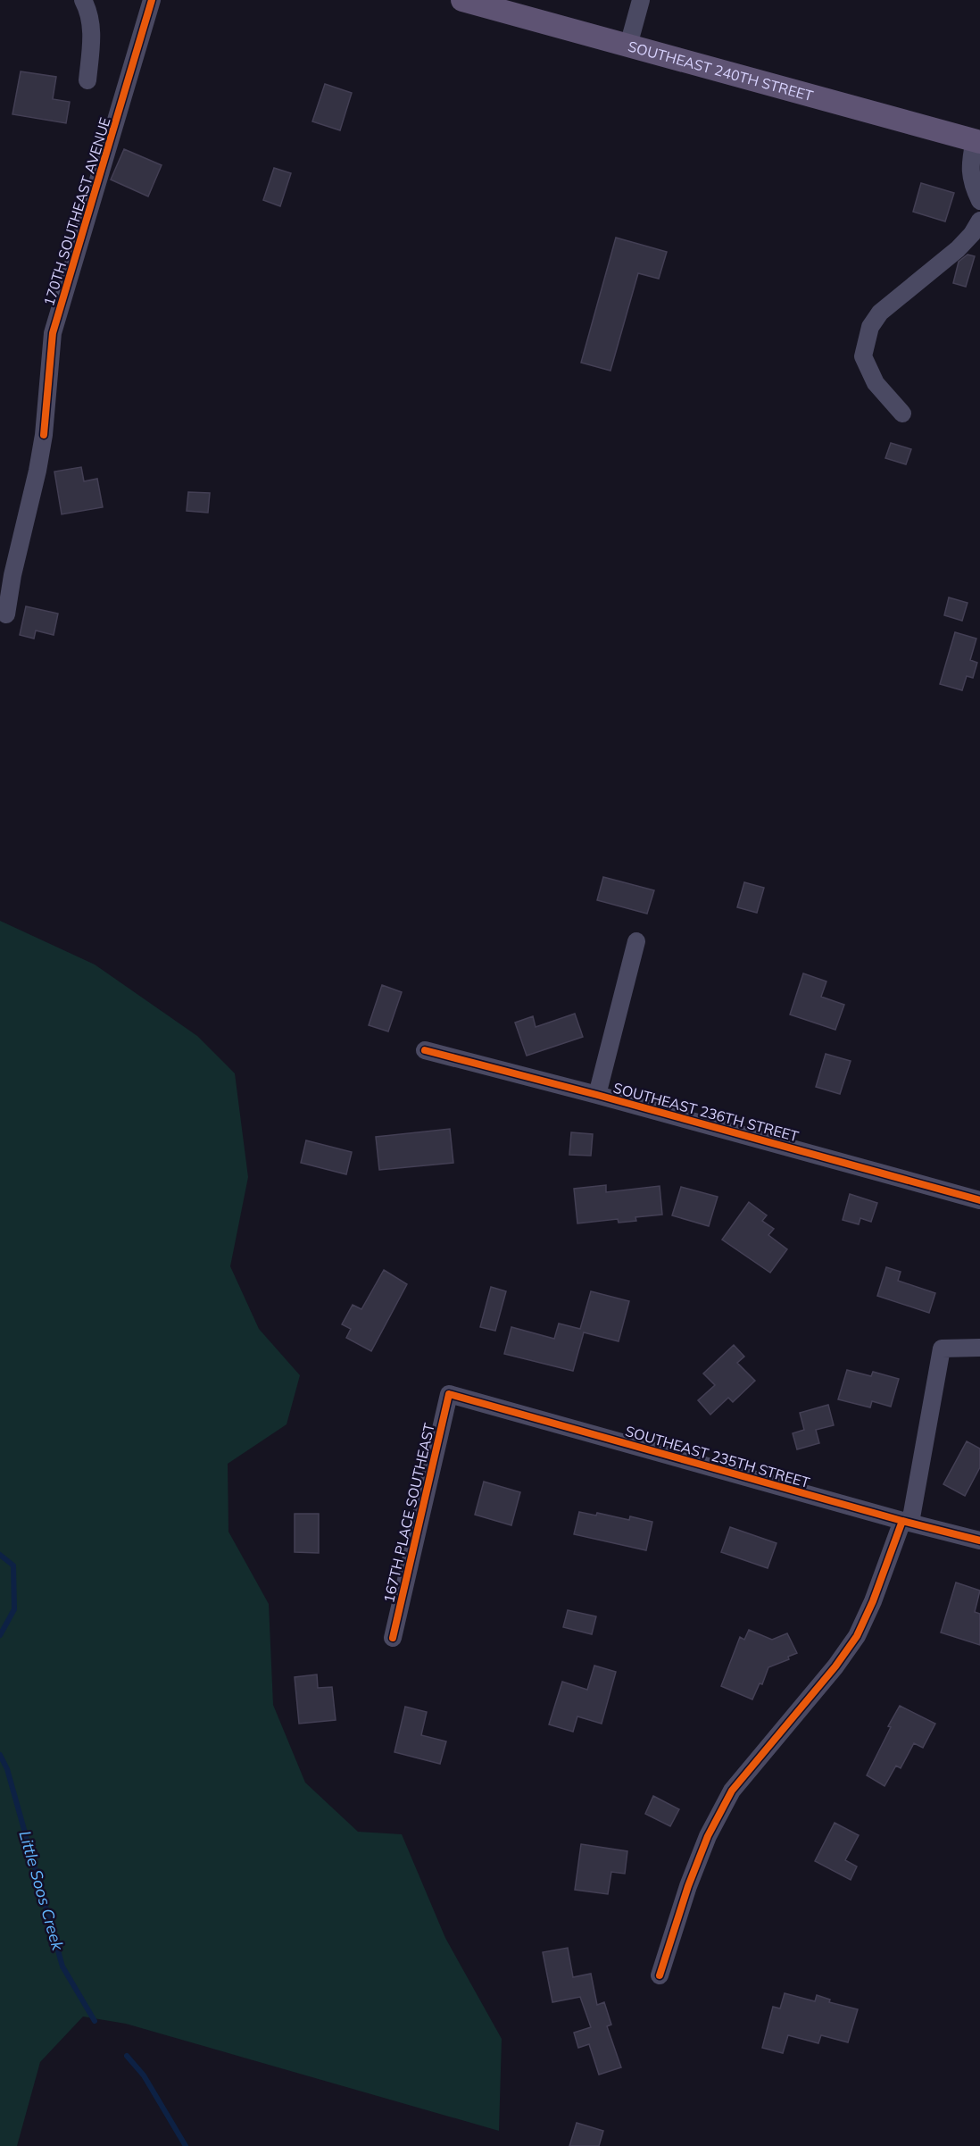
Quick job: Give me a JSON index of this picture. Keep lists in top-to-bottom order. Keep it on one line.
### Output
{"streets":{"main road":["SOUTHEAST 240TH STREET"],"street":["170TH SOUTHEAST AVENUE","SOUTHEAST 236TH STREET","SOUTHEAST 235TH STREET","167TH PLACE SOUTHEAST"]},"crossings":[["SOUTHEAST 235TH STREET","167TH PLACE SOUTHEAST"]],"water":["Little Soos Creek"]}
